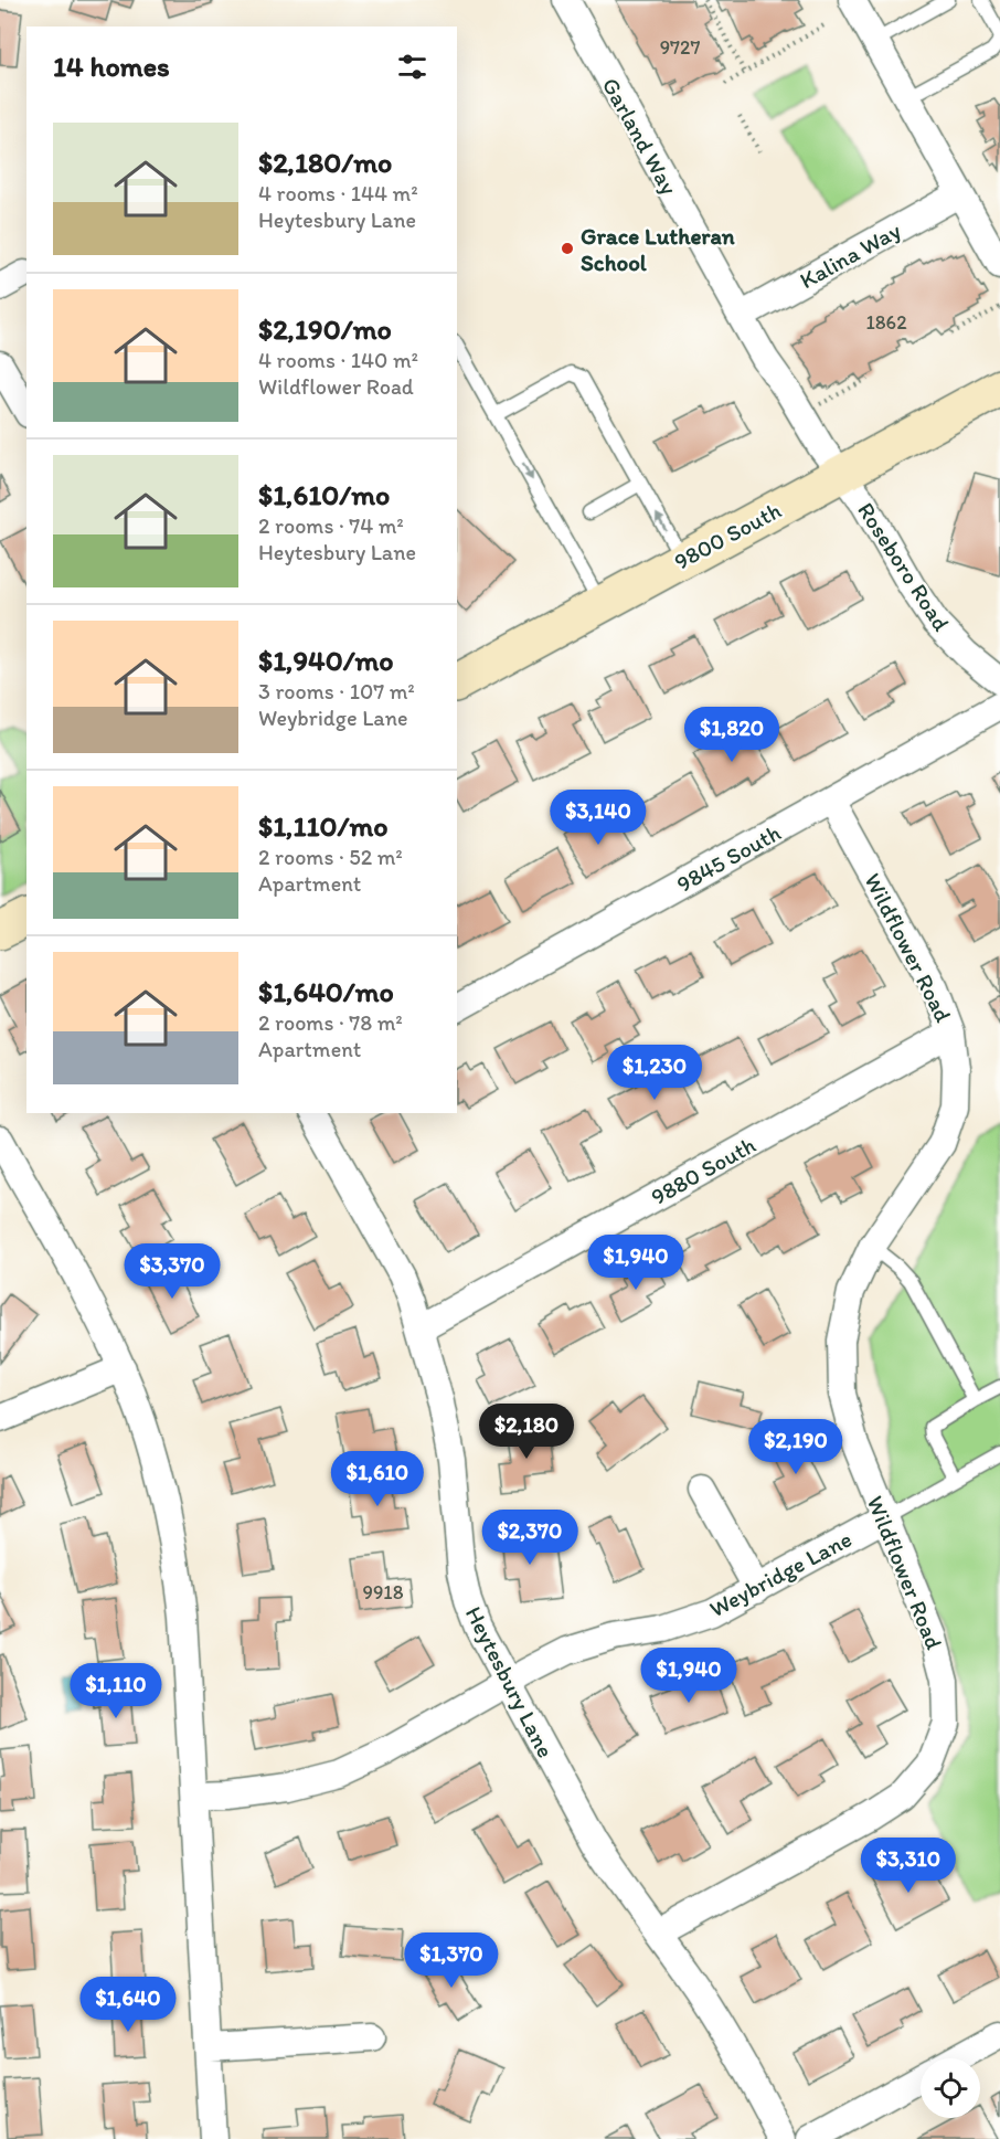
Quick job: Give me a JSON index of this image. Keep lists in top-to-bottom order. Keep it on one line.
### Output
{"streets":{"street":["Garland Way","Kalina Way","9800 South","Roseboro Road","9845 South","Wildflower Road","9880 South","Weybridge Lane","Heytesbury Lane"]},"crossings":[["Garland Way","Kalina Way"],["Garland Way","9800 South"],["Garland Way","Roseboro Road"],["9800 South","Roseboro Road"],["Roseboro Road","9845 South"],["9845 South","Wildflower Road"],["Wildflower Road","9880 South"],["Wildflower Road","Weybridge Lane"],["Wildflower Road","Heytesbury Lane"],["9880 South","Heytesbury Lane"],["Weybridge Lane","Heytesbury Lane"]],"places":["Grace Lutheran School"],"house_numbers":["9727","1862","9918"],"page":{"heading":"14 homes","list":[{"name":"$2,180/mo","note":"4 rooms · 144 m² · Heytesbury Lane"},{"name":"$2,190/mo","note":"4 rooms · 140 m² · Wildflower Road"},{"name":"$1,610/mo","note":"2 rooms · 74 m² · Heytesbury Lane"},{"name":"$1,940/mo","note":"3 rooms · 107 m² · Weybridge Lane"},{"name":"$1,110/mo","note":"2 rooms · 52 m² · Apartment"},{"name":"$1,640/mo","note":"2 rooms · 78 m² · Apartment"}],"price":["$1,820","$3,140","$1,230","$1,940","$3,370","$2,180","$2,190","$1,610","$2,370","$1,940","$1,110","$3,310","$1,370","$1,640"]}}
